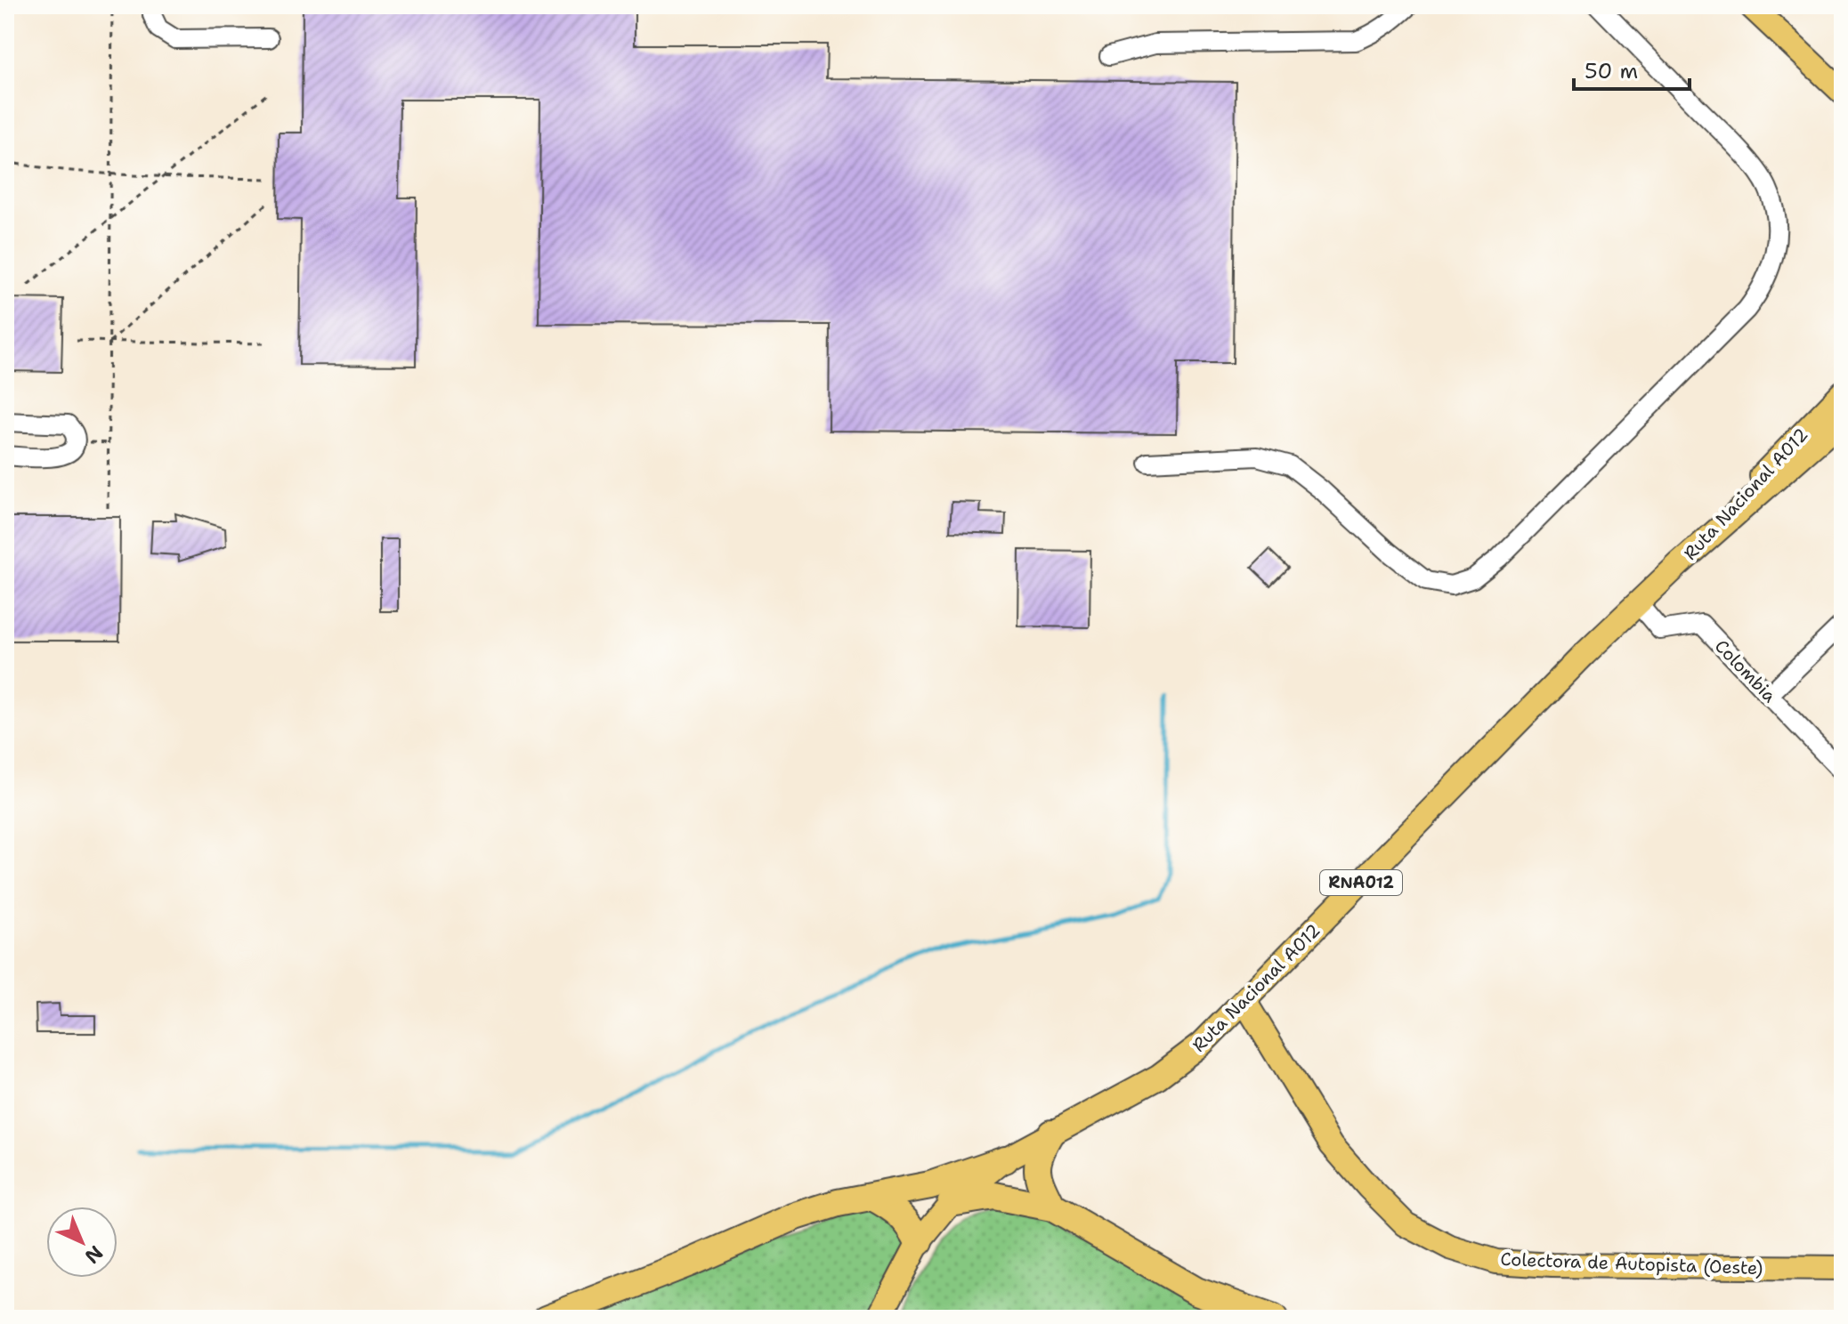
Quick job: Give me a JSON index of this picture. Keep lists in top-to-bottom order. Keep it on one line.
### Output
{"streets":{"main road":["Ruta Nacional A012","RNA012","Colectora de Autopista (Oeste)"],"street":["Colombia"]},"crossings":[["Ruta Nacional A012","Colombia"],["Ruta Nacional A012","Colectora de Autopista (Oeste)"]],"scale_bar":"50 m","north":"bottom right"}
